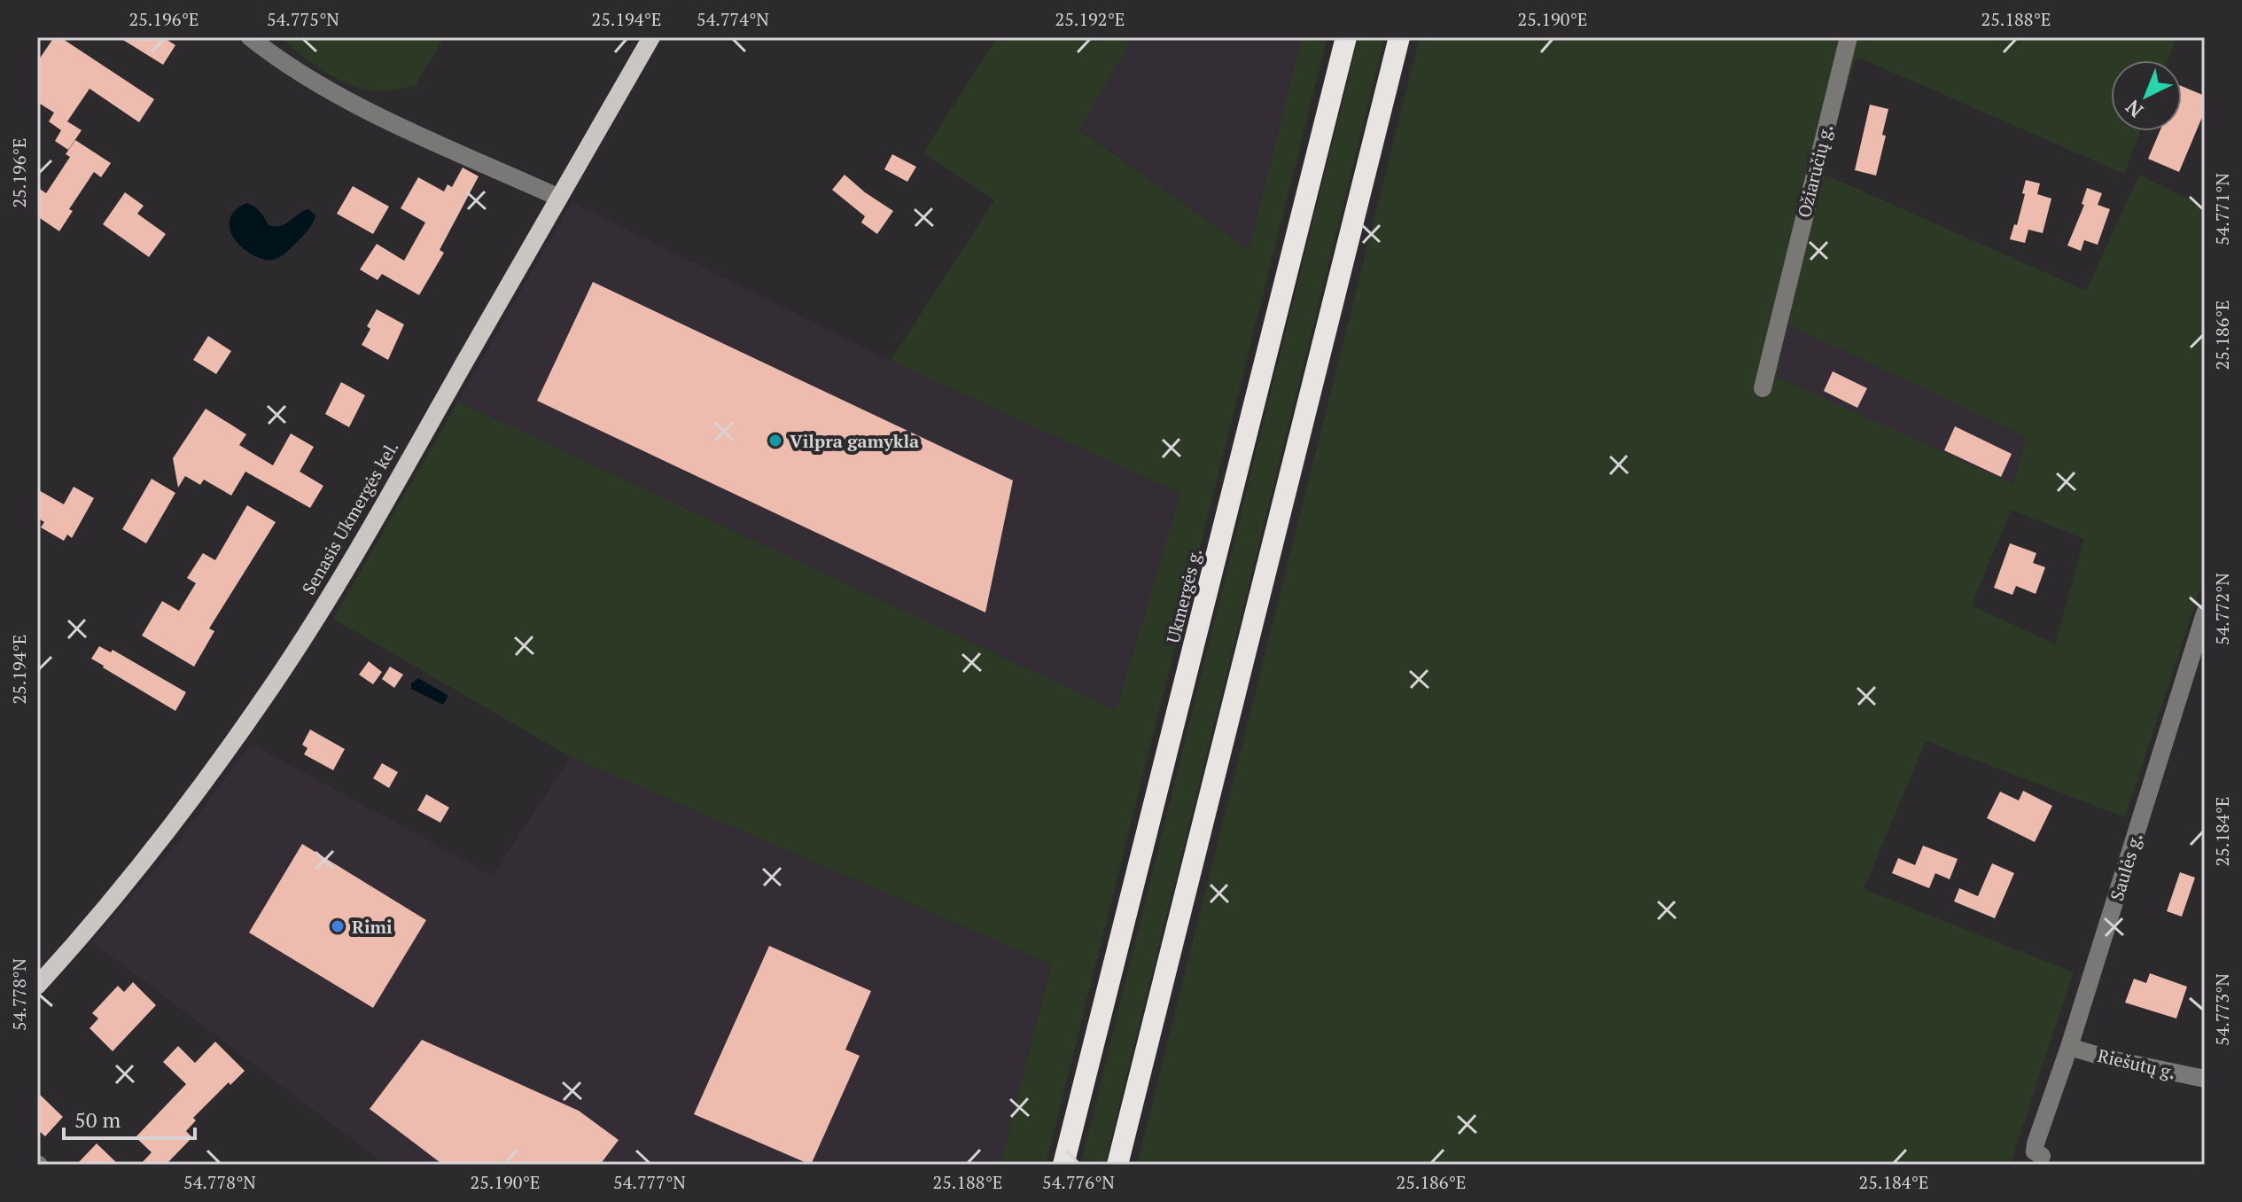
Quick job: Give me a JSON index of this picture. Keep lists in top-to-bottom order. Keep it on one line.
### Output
{"streets":{"highway":["Ukmergės g."],"main road":["Senasis Ukmergės kel."],"street":["Ožiarūčių g.","Saulės g.","Riešutų g."]},"crossings":[["Saulės g.","Riešutų g."]],"places":["Vilpra gamykla","Rimi"],"scale_bar":"50 m","north":"bottom left","coordinates":["25.196°E","54.775°N","25.194°E","54.774°N","25.192°E","25.190°E","25.188°E","54.771°N","25.186°E","54.772°N","25.184°E","54.778°N","54.773°N","54.777°N","54.776°N"]}
